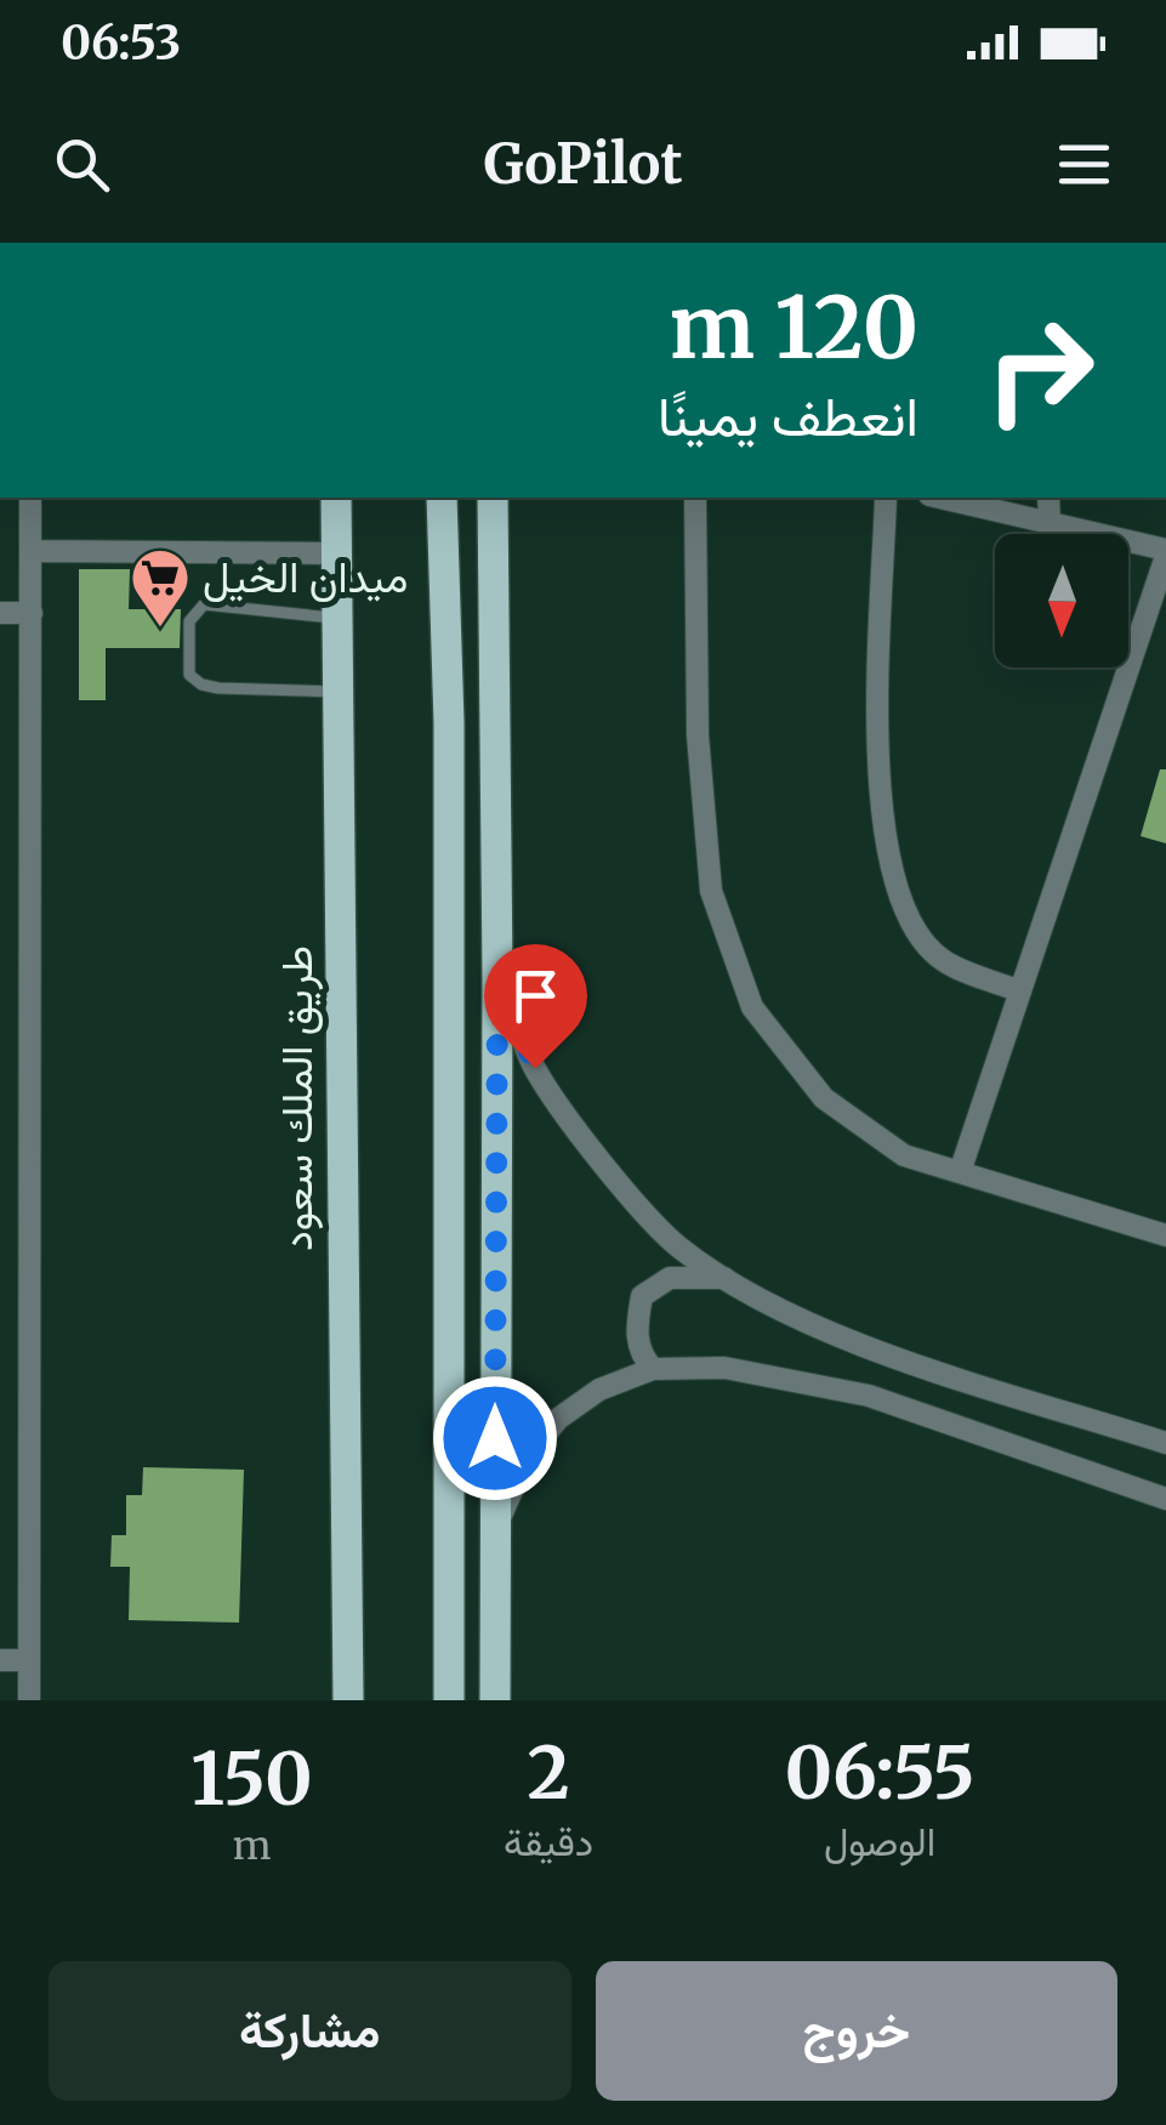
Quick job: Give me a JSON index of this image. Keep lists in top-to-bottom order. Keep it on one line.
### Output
{"streets":{"main road":["طريق الملك سعود"]},"places":{"supermarket":["ميدان الخيل"]},"north":"bottom","page":{"status":"06:53","header":"GoPilot","turn":["120 m","انعطف يمينًا"],"eta":["06:55","الوصول","2","دقيقة","150","m"],"buttons":["خروج","مشاركة"]}}
